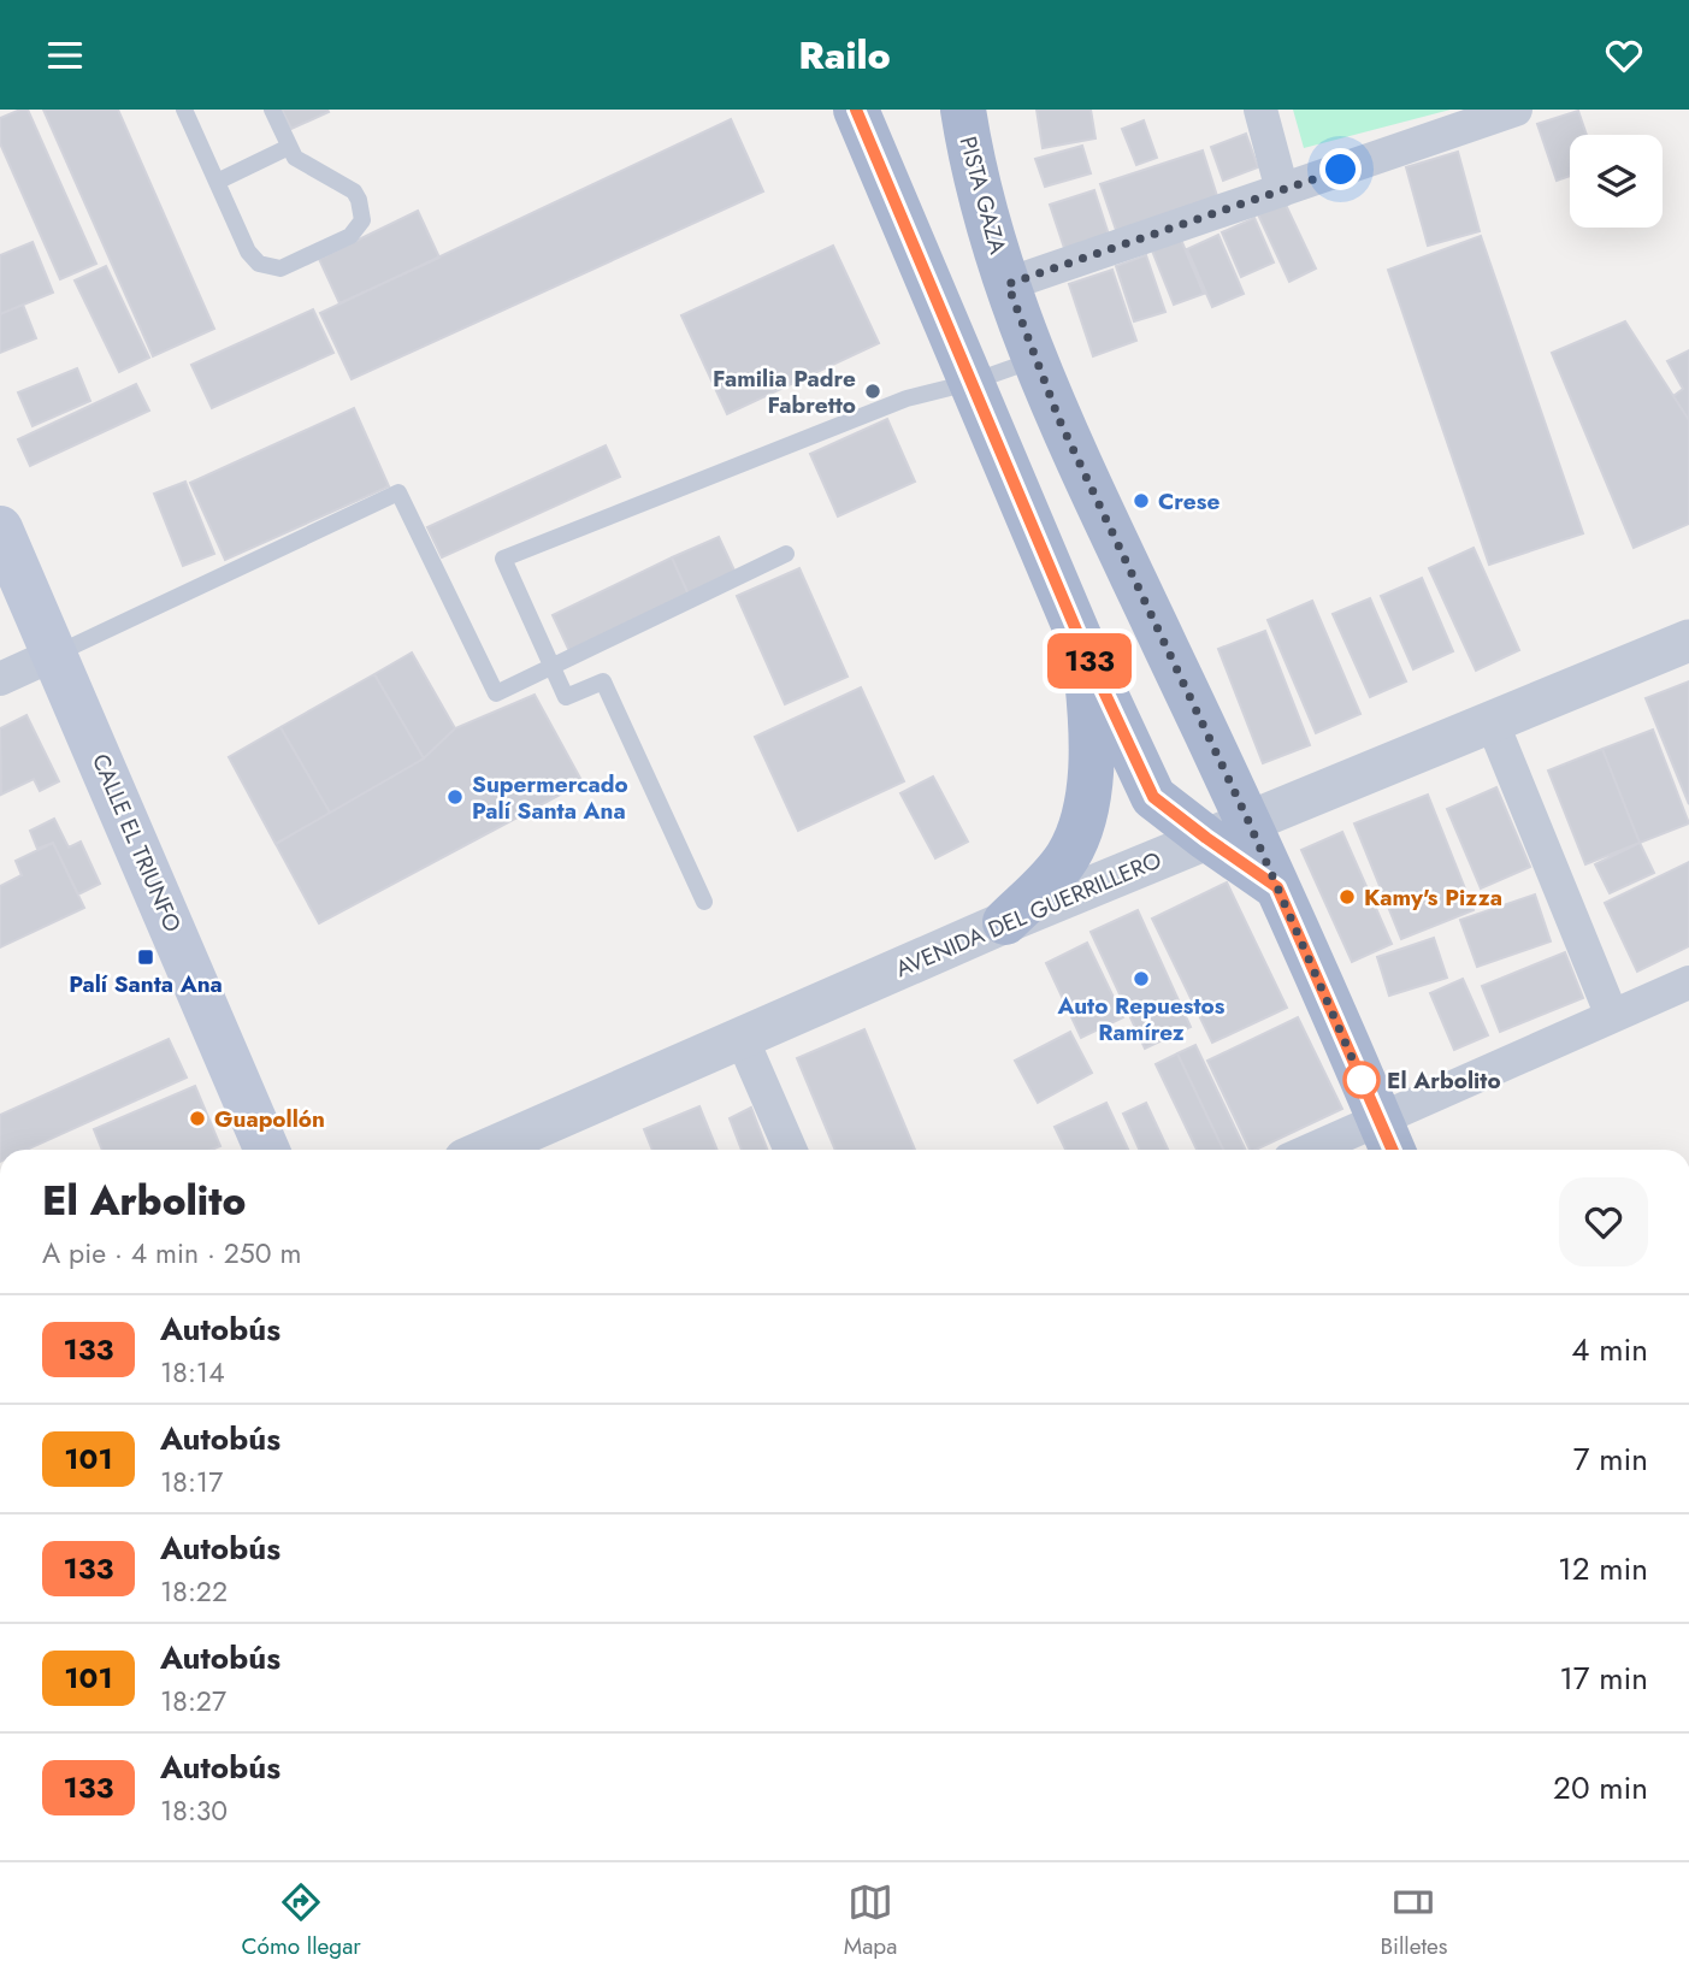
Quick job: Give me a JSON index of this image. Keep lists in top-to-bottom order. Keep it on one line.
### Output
{"streets":{"main road":["PISTA GAZA","CALLE EL TRIUNFO"],"street":["AVENIDA DEL GUERRILLERO"]},"crossings":[["PISTA GAZA","AVENIDA DEL GUERRILLERO"]],"places":{"other":["Familia Padre Fabretto","Crese","Supermercado Palí Santa Ana","Kamy's Pizza","Auto Repuestos Ramírez","El Arbolito","Guapollón"],"transit":["Palí Santa Ana"]},"lines":["bus line 133"],"page":{"header":"Railo","on_map":"133","heading":["El Arbolito","A pie · 4 min · 250 m"],"list":[{"mark":"133","name":"Autobús","note":"18:14","value":"4 min"},{"mark":"101","name":"Autobús","note":"18:17","value":"7 min"},{"mark":"133","name":"Autobús","note":"18:22","value":"12 min"},{"mark":"101","name":"Autobús","note":"18:27","value":"17 min"},{"mark":"133","name":"Autobús","note":"18:30","value":"20 min"}],"tabs":["Cómo llegar","Mapa","Billetes"]}}
